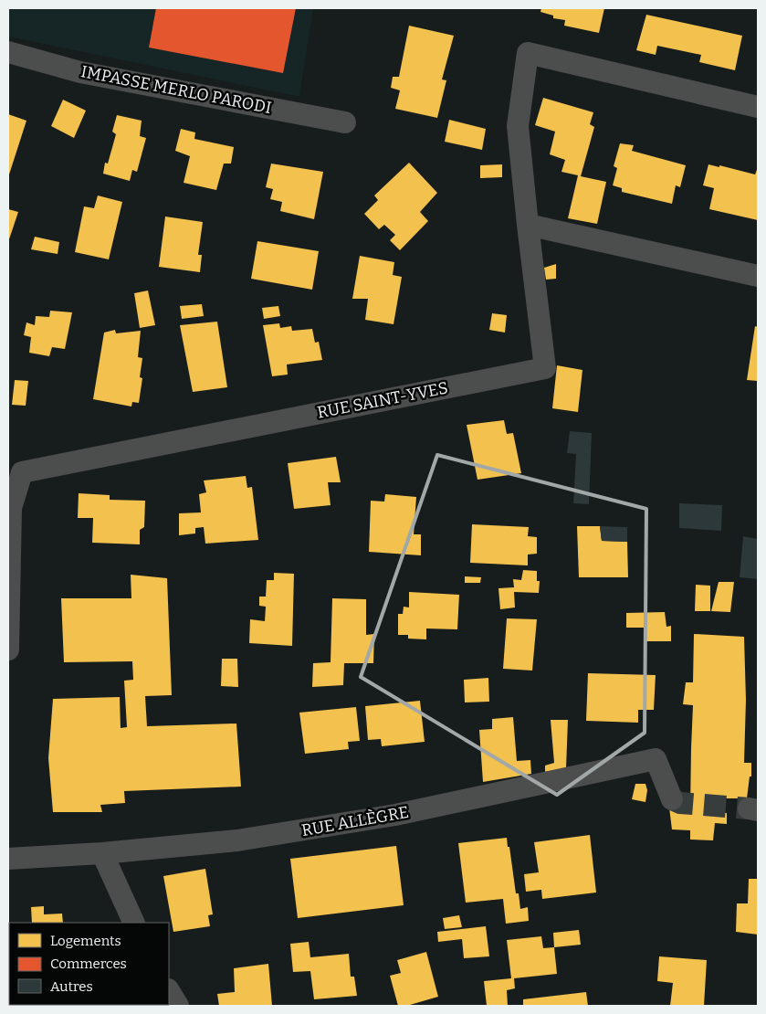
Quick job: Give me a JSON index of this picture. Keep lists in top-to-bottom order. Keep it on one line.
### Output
{"streets":{"street":["IMPASSE MERLO PARODI","RUE SAINT-YVES","RUE ALLÈGRE"]},"legend":["Logements","Commerces","Autres"]}
